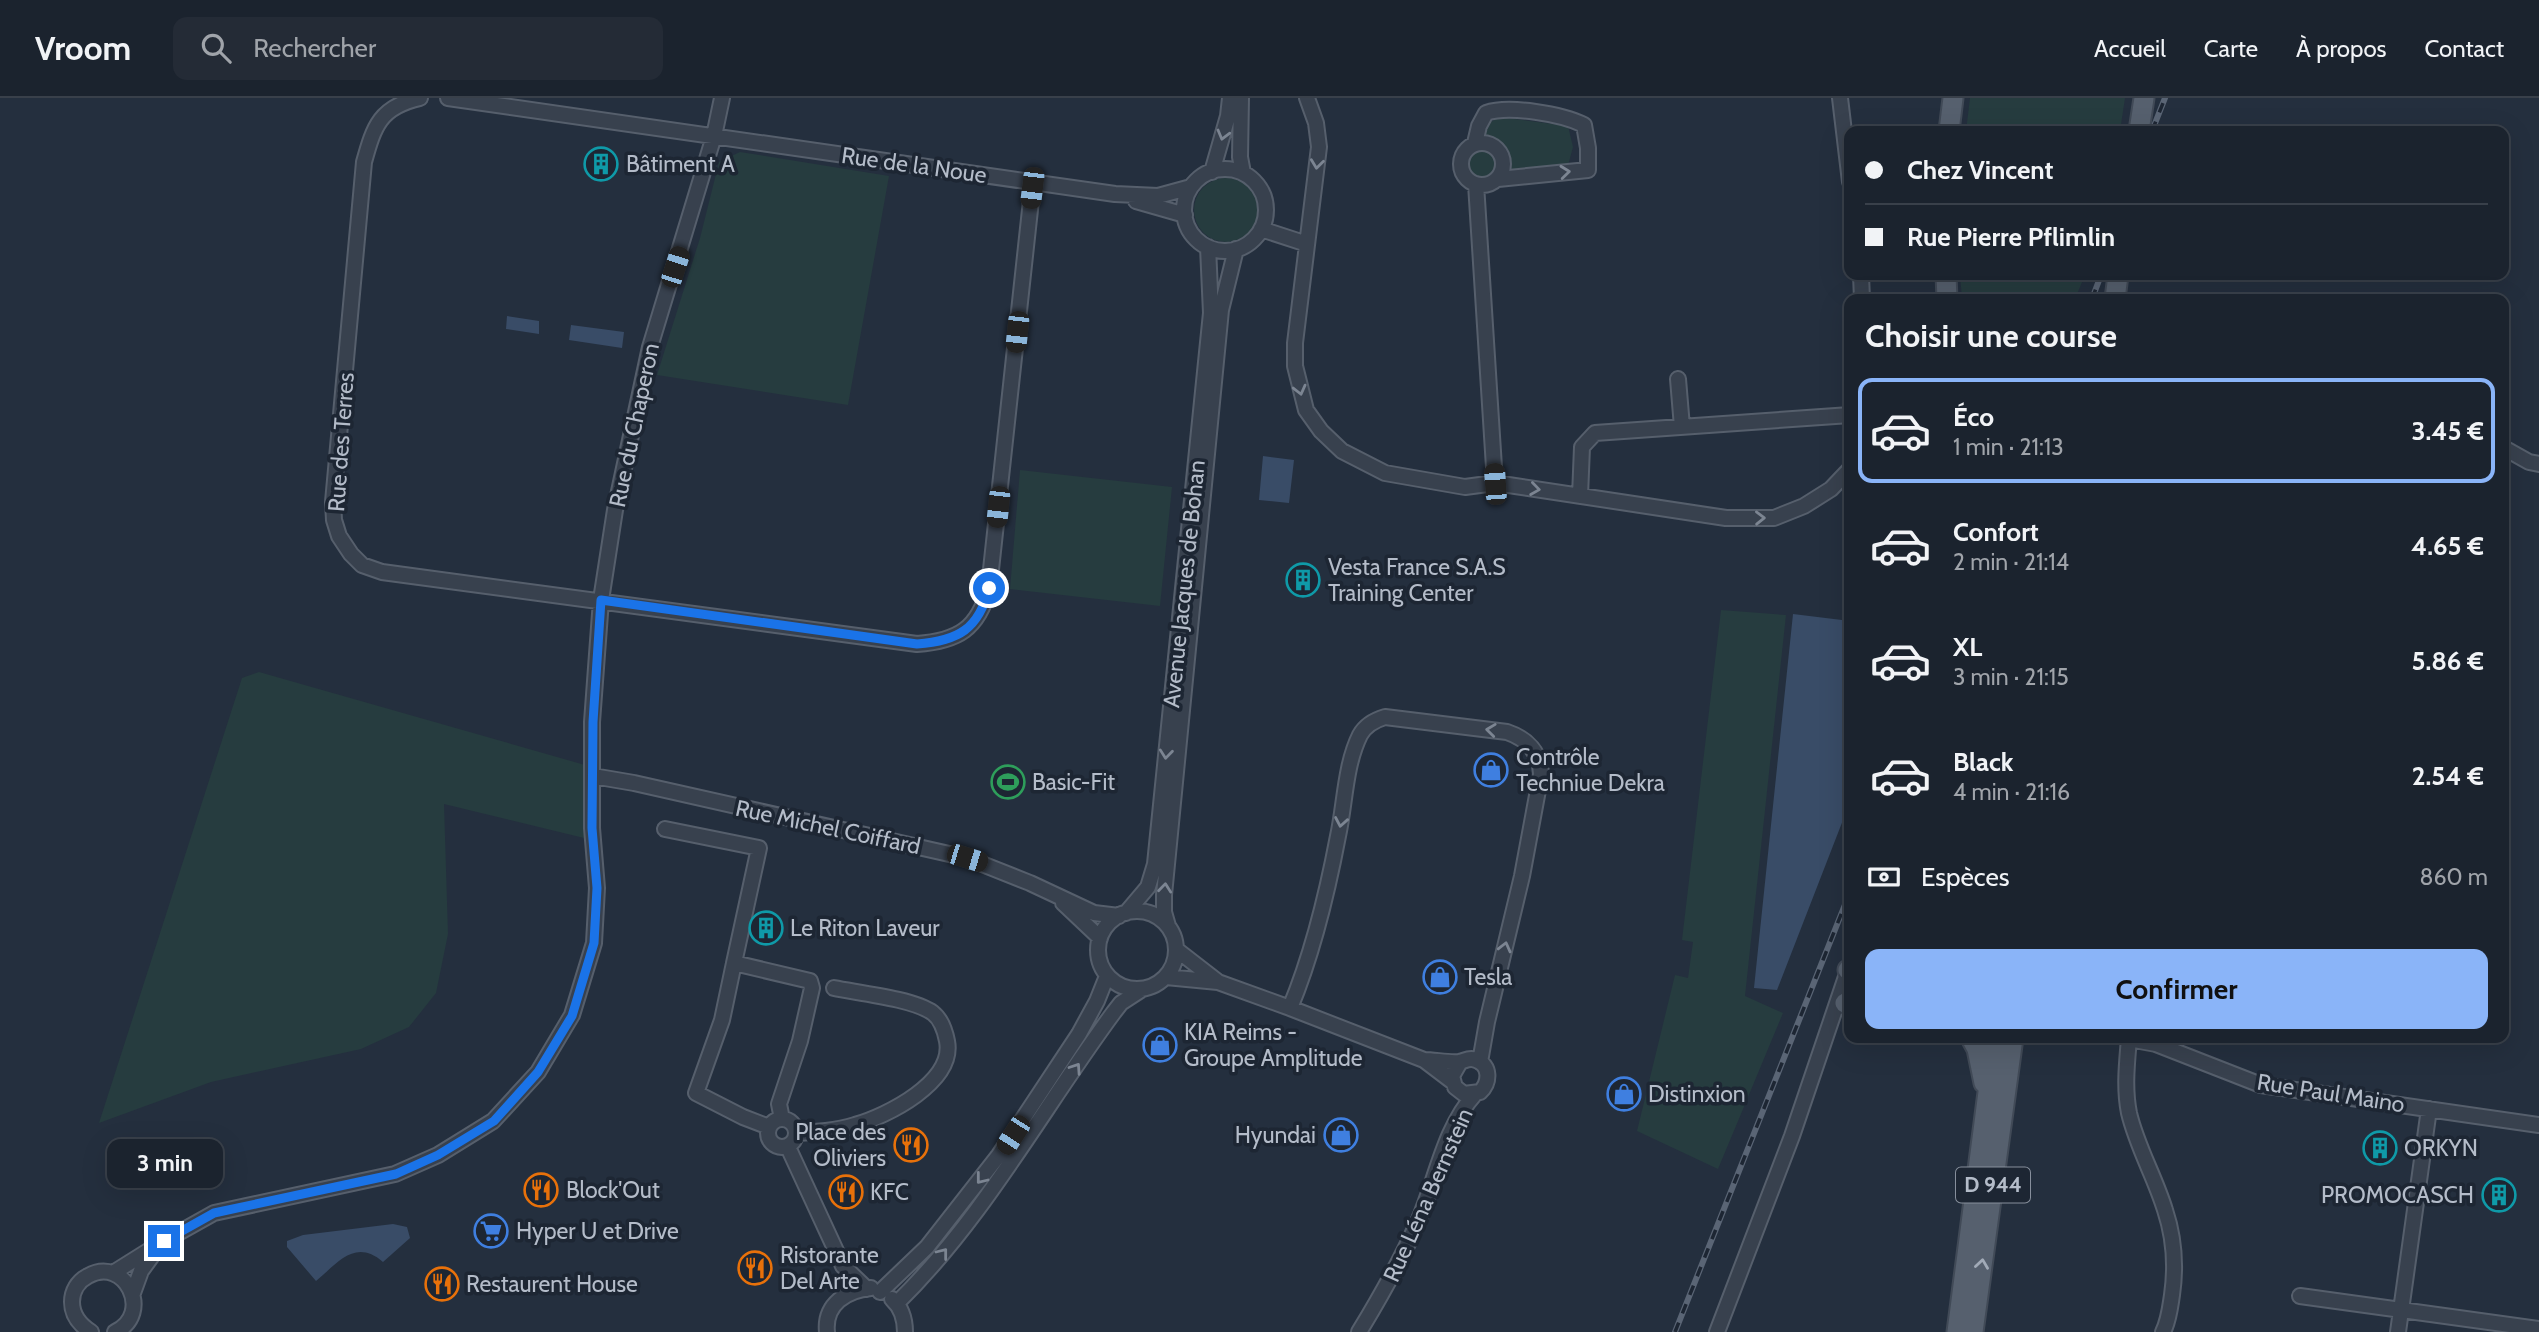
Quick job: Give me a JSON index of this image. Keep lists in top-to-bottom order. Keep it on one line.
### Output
{"streets":{"main road":["D 944"],"street":["Rue de la Noue","Rue du Chaperon","Rue des Terres","Avenue Jacques de Bohan","Rue Michel Coiffard","Rue Paul Maino","Rue Léna Bernstein"]},"crossings":[["Rue de la Noue","Rue du Chaperon"],["Rue de la Noue","Rue des Terres"],["Rue du Chaperon","Rue des Terres"],["Rue du Chaperon","Rue Michel Coiffard"],["Avenue Jacques de Bohan","Rue Michel Coiffard"]],"places":{"building":["Bâtiment A","Vesta France S.A.S Training Center","Le Riton Laveur","ORKYN","PROMOCASCH"],"shop":["Contrôle Techniue Dekra","Tesla","KIA Reims - Groupe Amplitude","Distinxion","Hyundai"],"sports":["Basic-Fit"],"restaurant":["Place des Oliviers","Block'Out","KFC","Ristorante Del Arte","Restaurent House"],"supermarket":["Hyper U et Drive"]},"page":{"header":"Vroom","search":"Rechercher","nav":["Accueil","Carte","À propos","Contact"],"banner":["Chez Vincent","Rue Pierre Pflimlin"],"heading":"Choisir une course","list":[{"name":"Éco","note":"1 min · 21:13","value":"3.45 €"},{"name":"Confort","note":"2 min · 21:14","value":"4.65 €"},{"name":"XL","note":"3 min · 21:15","value":"5.86 €"},{"name":"Black","note":"4 min · 21:16","value":"2.54 €"}],"pay":["Espèces","860 m"],"buttons":"Confirmer","bubble":"3 min"}}
